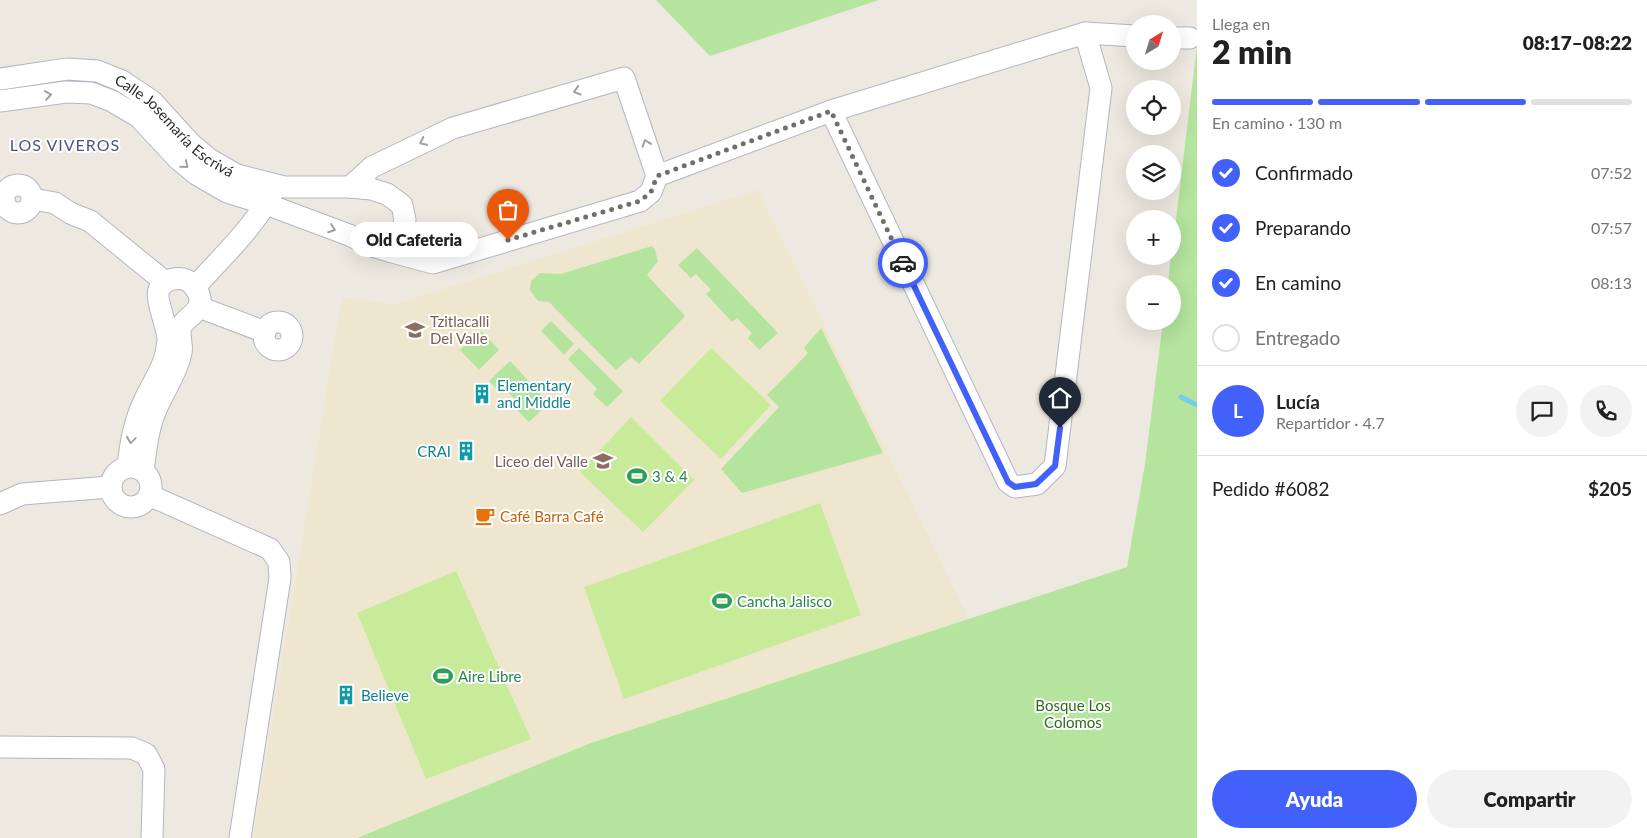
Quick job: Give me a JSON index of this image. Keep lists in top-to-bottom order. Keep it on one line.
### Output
{"streets":{"street":["Calle Josemaría Escrivá"]},"districts":["LOS VIVEROS"],"parks":["Bosque Los Colomos"],"places":{"other":["Old Cafeteria"],"school or university":["Tzitlacalli Del Valle","Liceo del Valle"],"building":["Elementary and Middle","CRAI","Believe"],"sports":["3 & 4","Cancha Jalisco","Aire Libre"],"cafe":["Café Barra Café"]},"north":"top right","page":{"heading":["2 min","Llega en","08:17–08:22"],"panel":["Lucía","Repartidor · 4.7","Pedido #6082","$205"],"map_buttons":["+","−"],"bar":"En camino · 130 m","list":[["Confirmado","07:52"],["Preparando","07:57"],["En camino","08:13"],"Entregado"],"bubble":"Old Cafeteria","round":"L","buttons":["Ayuda","Compartir"]}}
